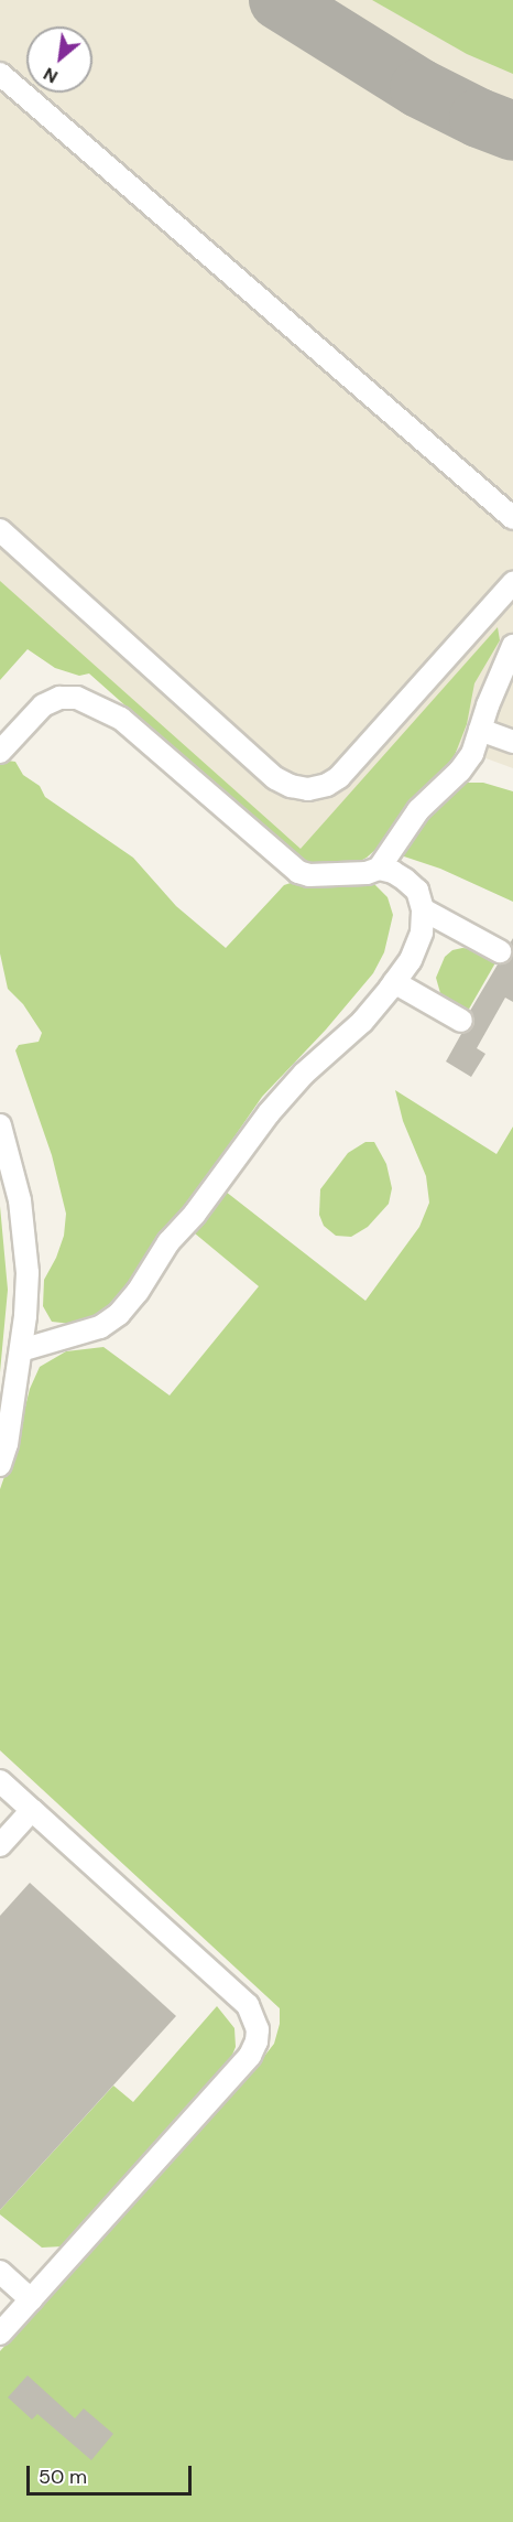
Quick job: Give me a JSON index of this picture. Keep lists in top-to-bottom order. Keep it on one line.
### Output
{"scale_bar":"50 m","north":"bottom left"}
